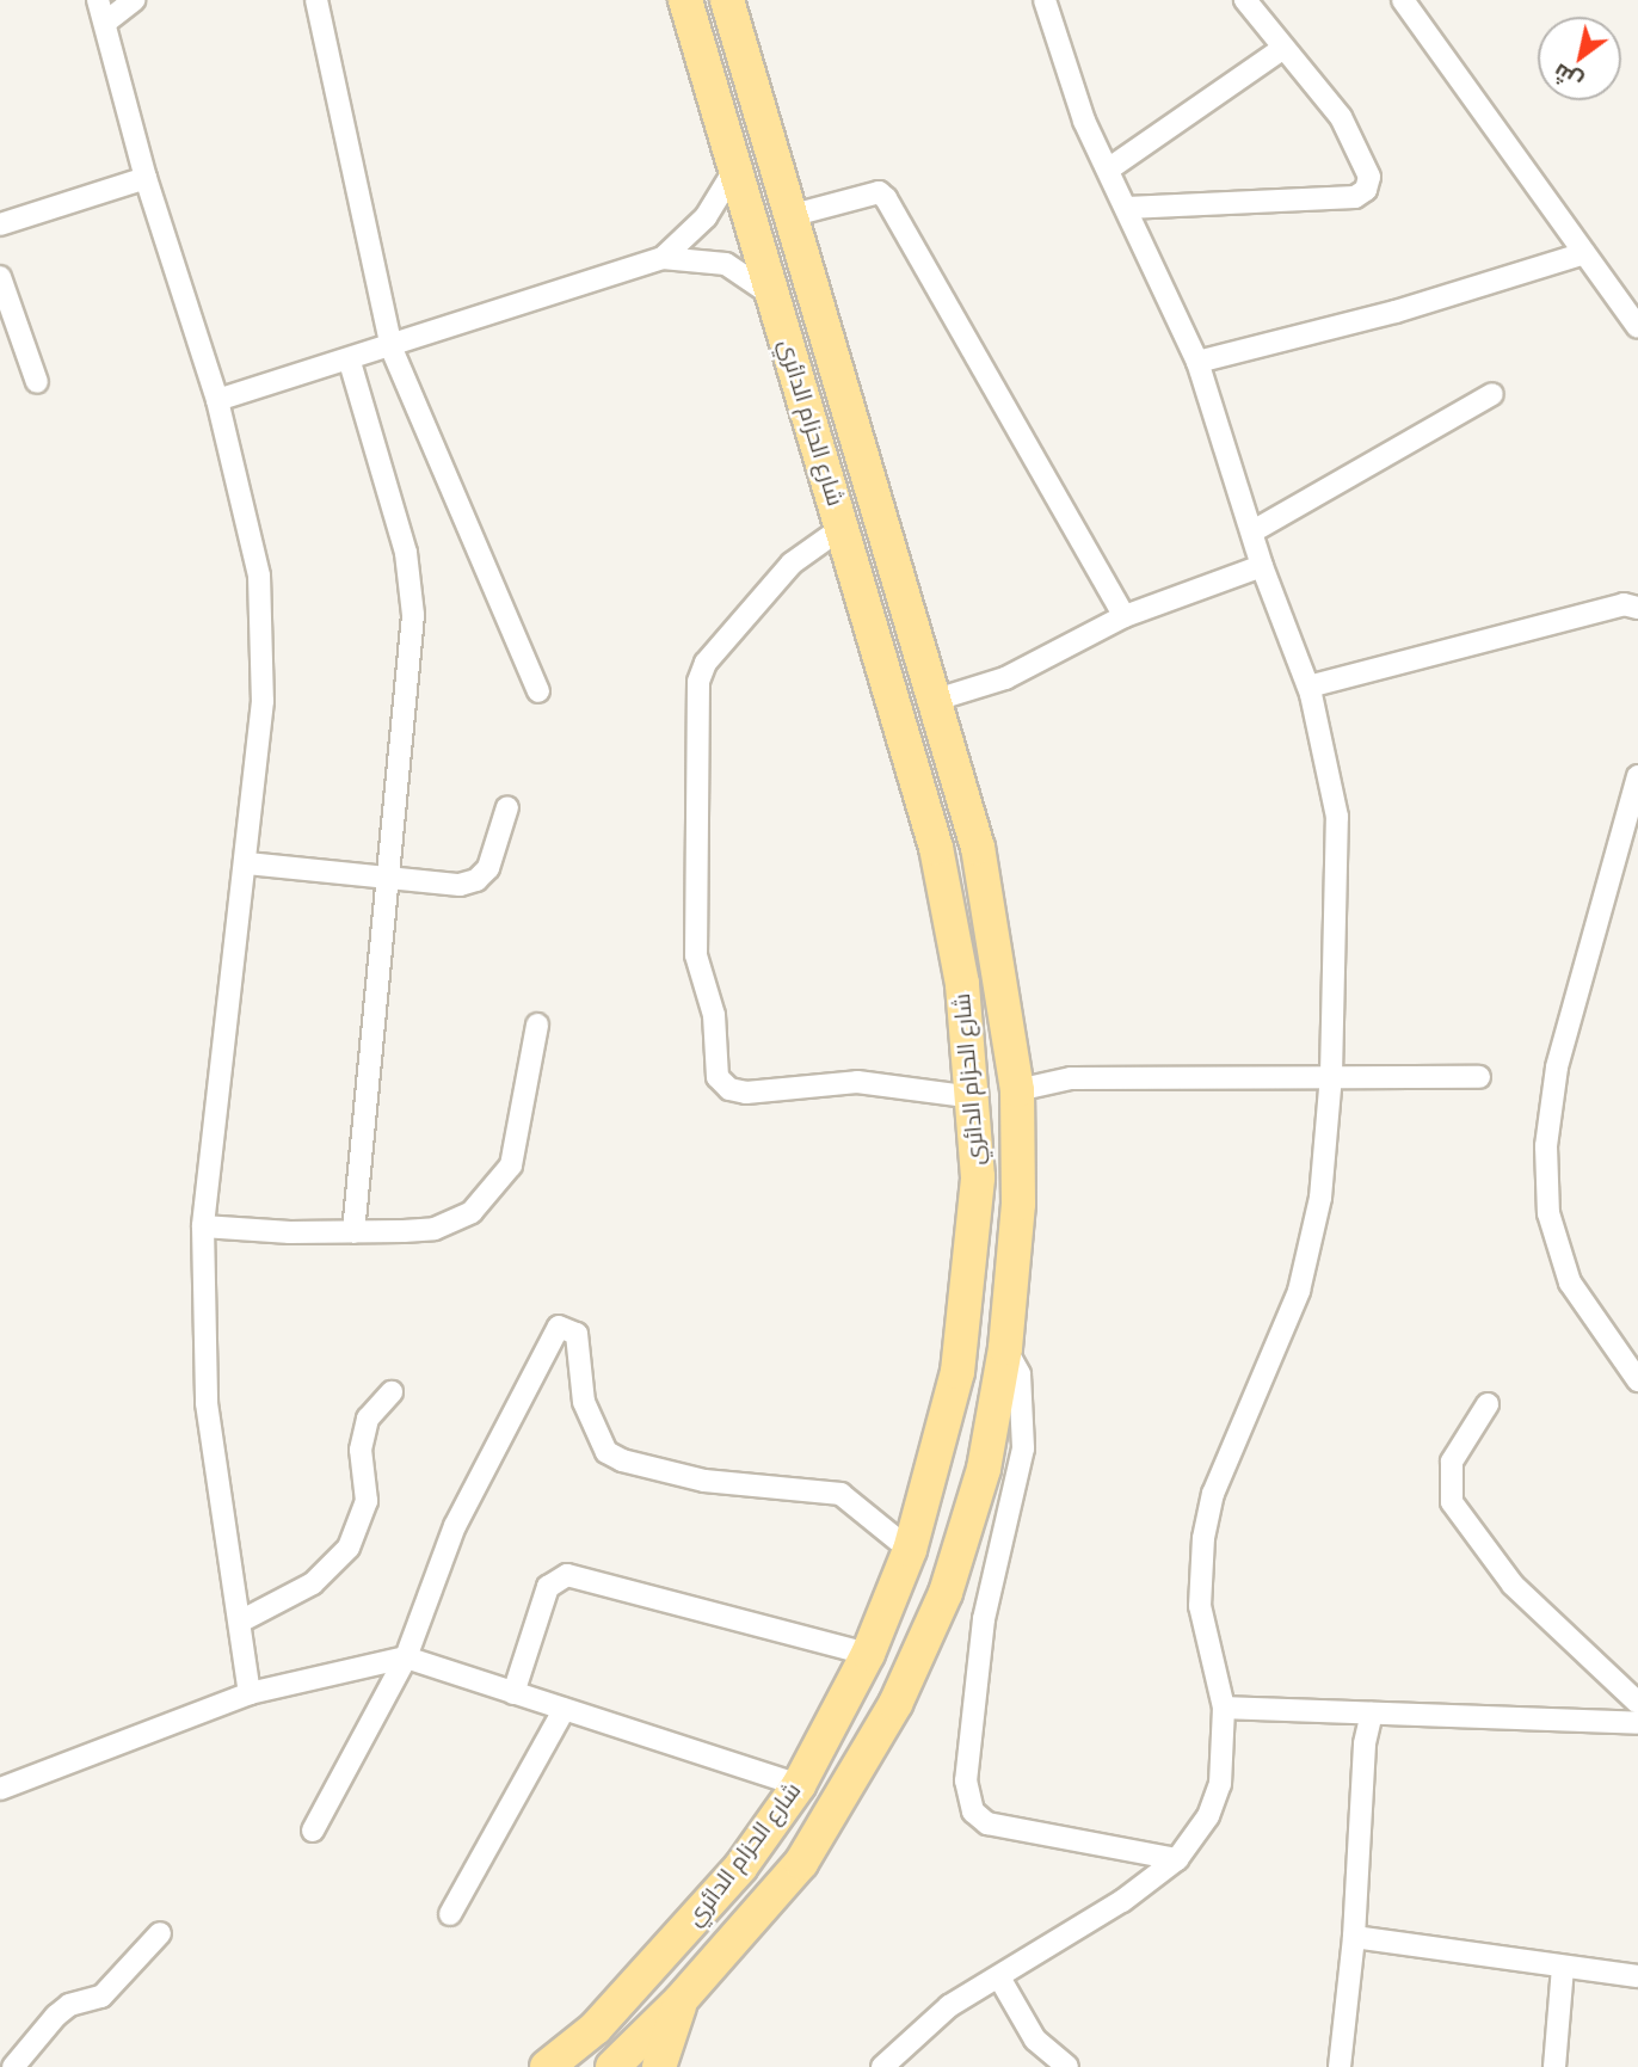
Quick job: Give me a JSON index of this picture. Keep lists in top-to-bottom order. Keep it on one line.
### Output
{"streets":{"main road":["شارع الحزام الدائري"]},"north":"bottom left"}
